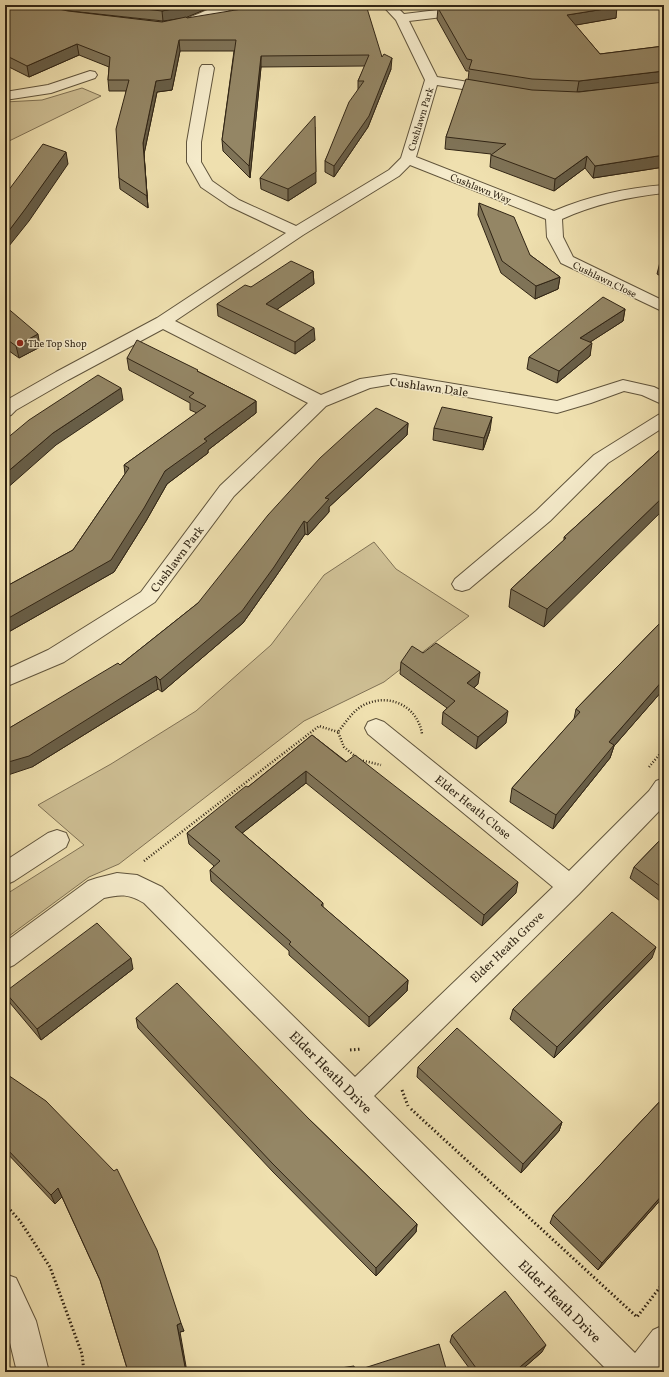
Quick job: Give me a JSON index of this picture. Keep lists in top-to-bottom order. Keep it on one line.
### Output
{"streets":{"street":["Cushlawn Park","Cushlawn Way","Cushlawn Close","Cushlawn Dale","Elder Heath Close","Elder Heath Grove","Elder Heath Drive"]},"crossings":[["Cushlawn Park","Cushlawn Way"],["Cushlawn Park","Cushlawn Dale"],["Cushlawn Way","Cushlawn Close"],["Elder Heath Close","Elder Heath Grove"],["Elder Heath Grove","Elder Heath Drive"]],"places":["The Top Shop"]}
